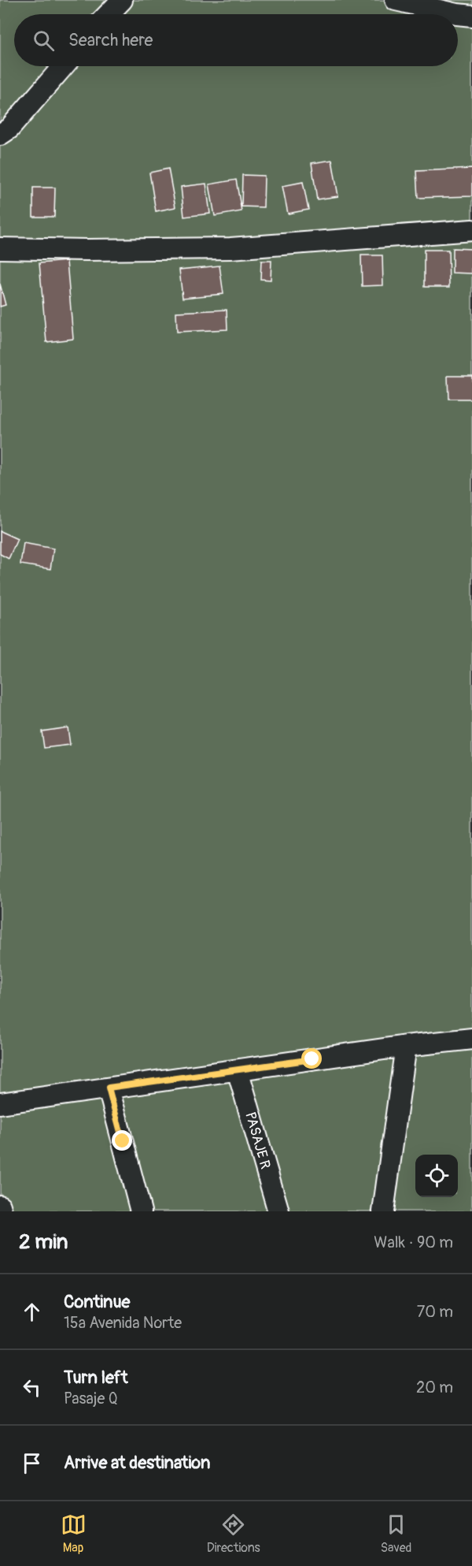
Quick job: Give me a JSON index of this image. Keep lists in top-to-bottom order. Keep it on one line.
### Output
{"streets":{"street":["PASAJE R"]},"page":{"search":"Search here","heading":["2 min","Walk · 90 m"],"list":[["Continue","15a Avenida Norte","70 m"],["Turn left","Pasaje Q","20 m"],"Arrive at destination"],"nav":["Map","Directions","Saved"]}}
